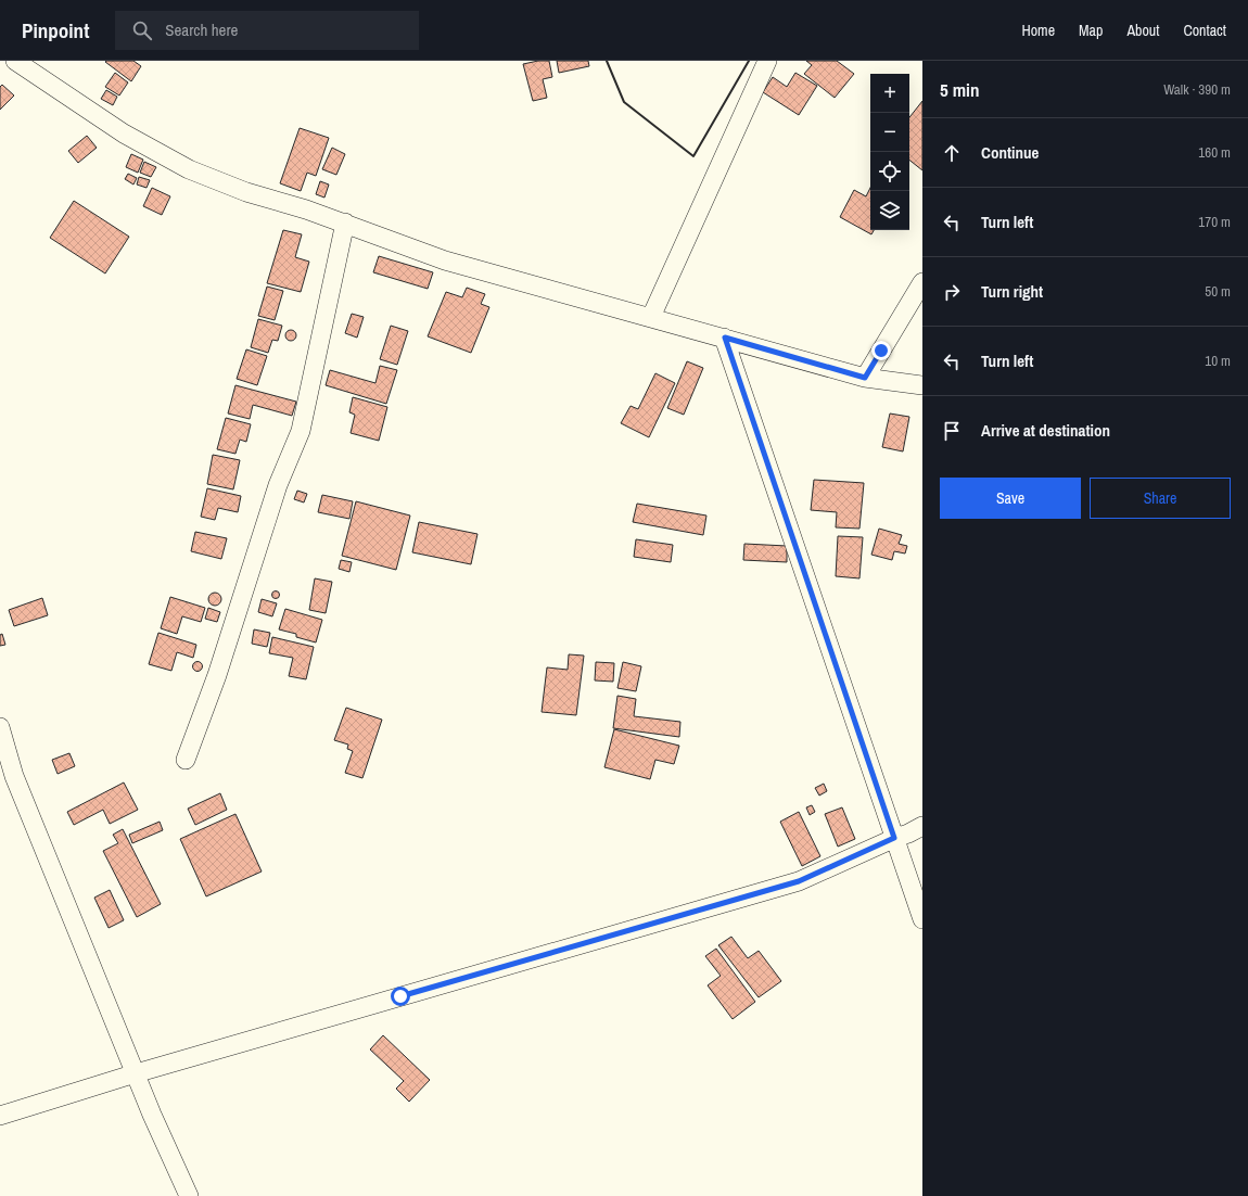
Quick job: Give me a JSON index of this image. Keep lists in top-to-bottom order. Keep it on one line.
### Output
{"page":{"header":"Pinpoint","search":"Search here","nav":["Home","Map","About","Contact"],"heading":["5 min","Walk · 390 m"],"map_buttons":["+","−"],"list":[["Continue","160 m"],["Turn left","170 m"],["Turn right","50 m"],["Turn left","10 m"],"Arrive at destination"],"buttons":["Save","Share"]}}
